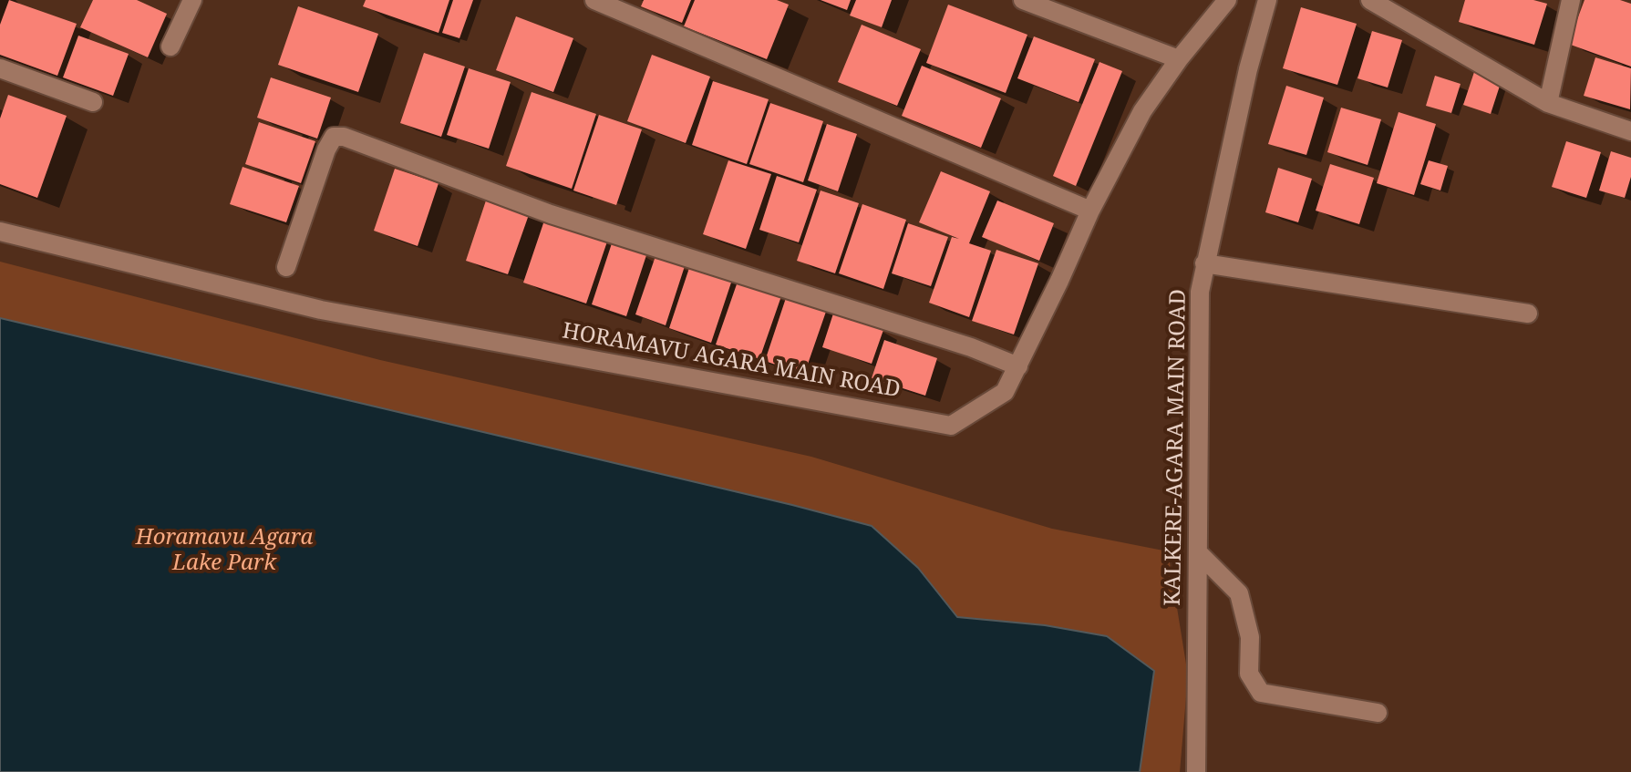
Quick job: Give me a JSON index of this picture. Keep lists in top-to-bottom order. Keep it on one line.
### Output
{"streets":{"street":["HORAMAVU AGARA MAIN ROAD","KALKERE-AGARA MAIN ROAD"]},"parks":["Horamavu Agara Lake Park"]}
